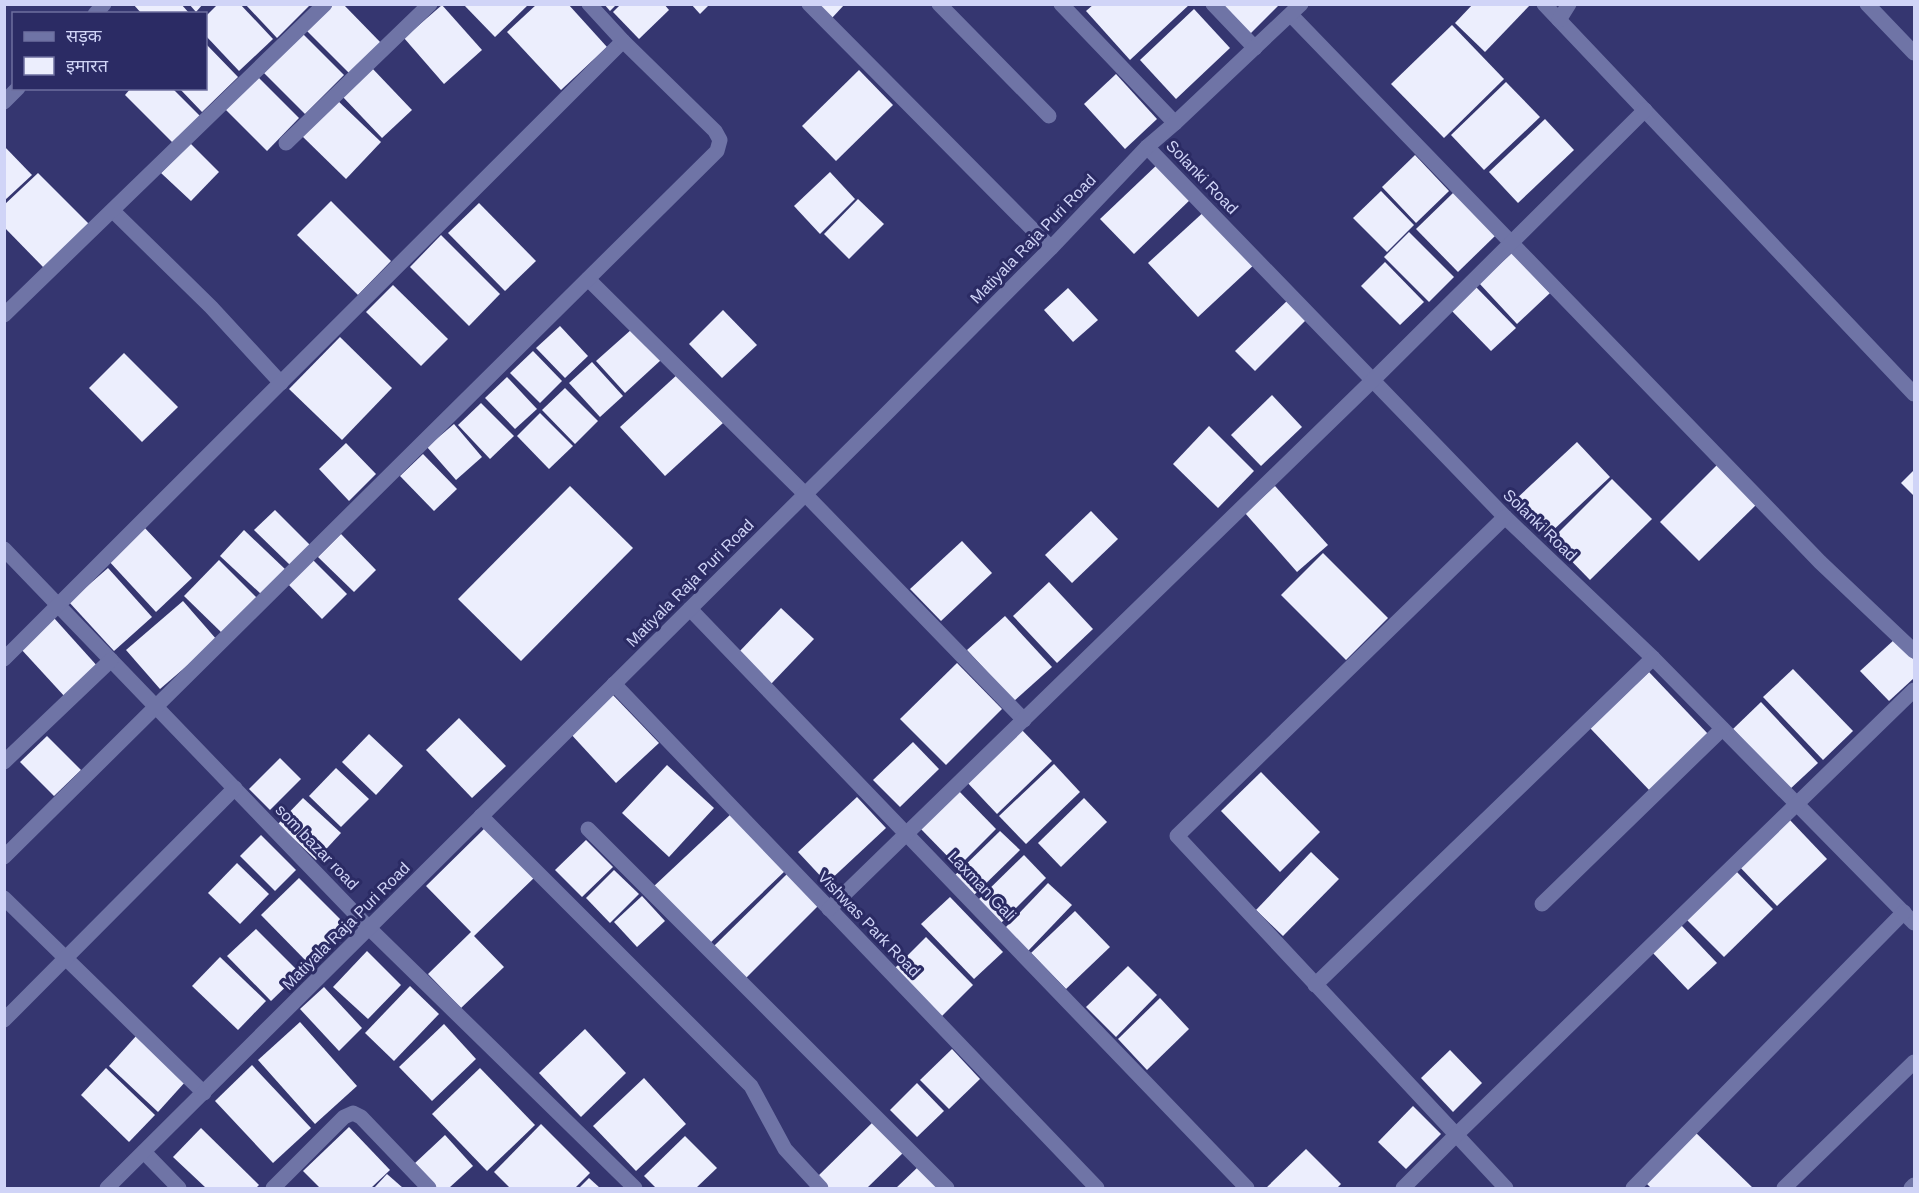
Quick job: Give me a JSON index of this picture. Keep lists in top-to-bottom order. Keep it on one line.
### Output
{"streets":{"street":["Solanki Road","Matiyala Raja Puri Road","som bazar road","Laxman Gali","Vishwas Park Road"]},"crossings":[["Solanki Road","Matiyala Raja Puri Road"],["Matiyala Raja Puri Road","som bazar road"],["Matiyala Raja Puri Road","Laxman Gali"],["Matiyala Raja Puri Road","Vishwas Park Road"]],"legend":["सड़क","इमारत"]}
